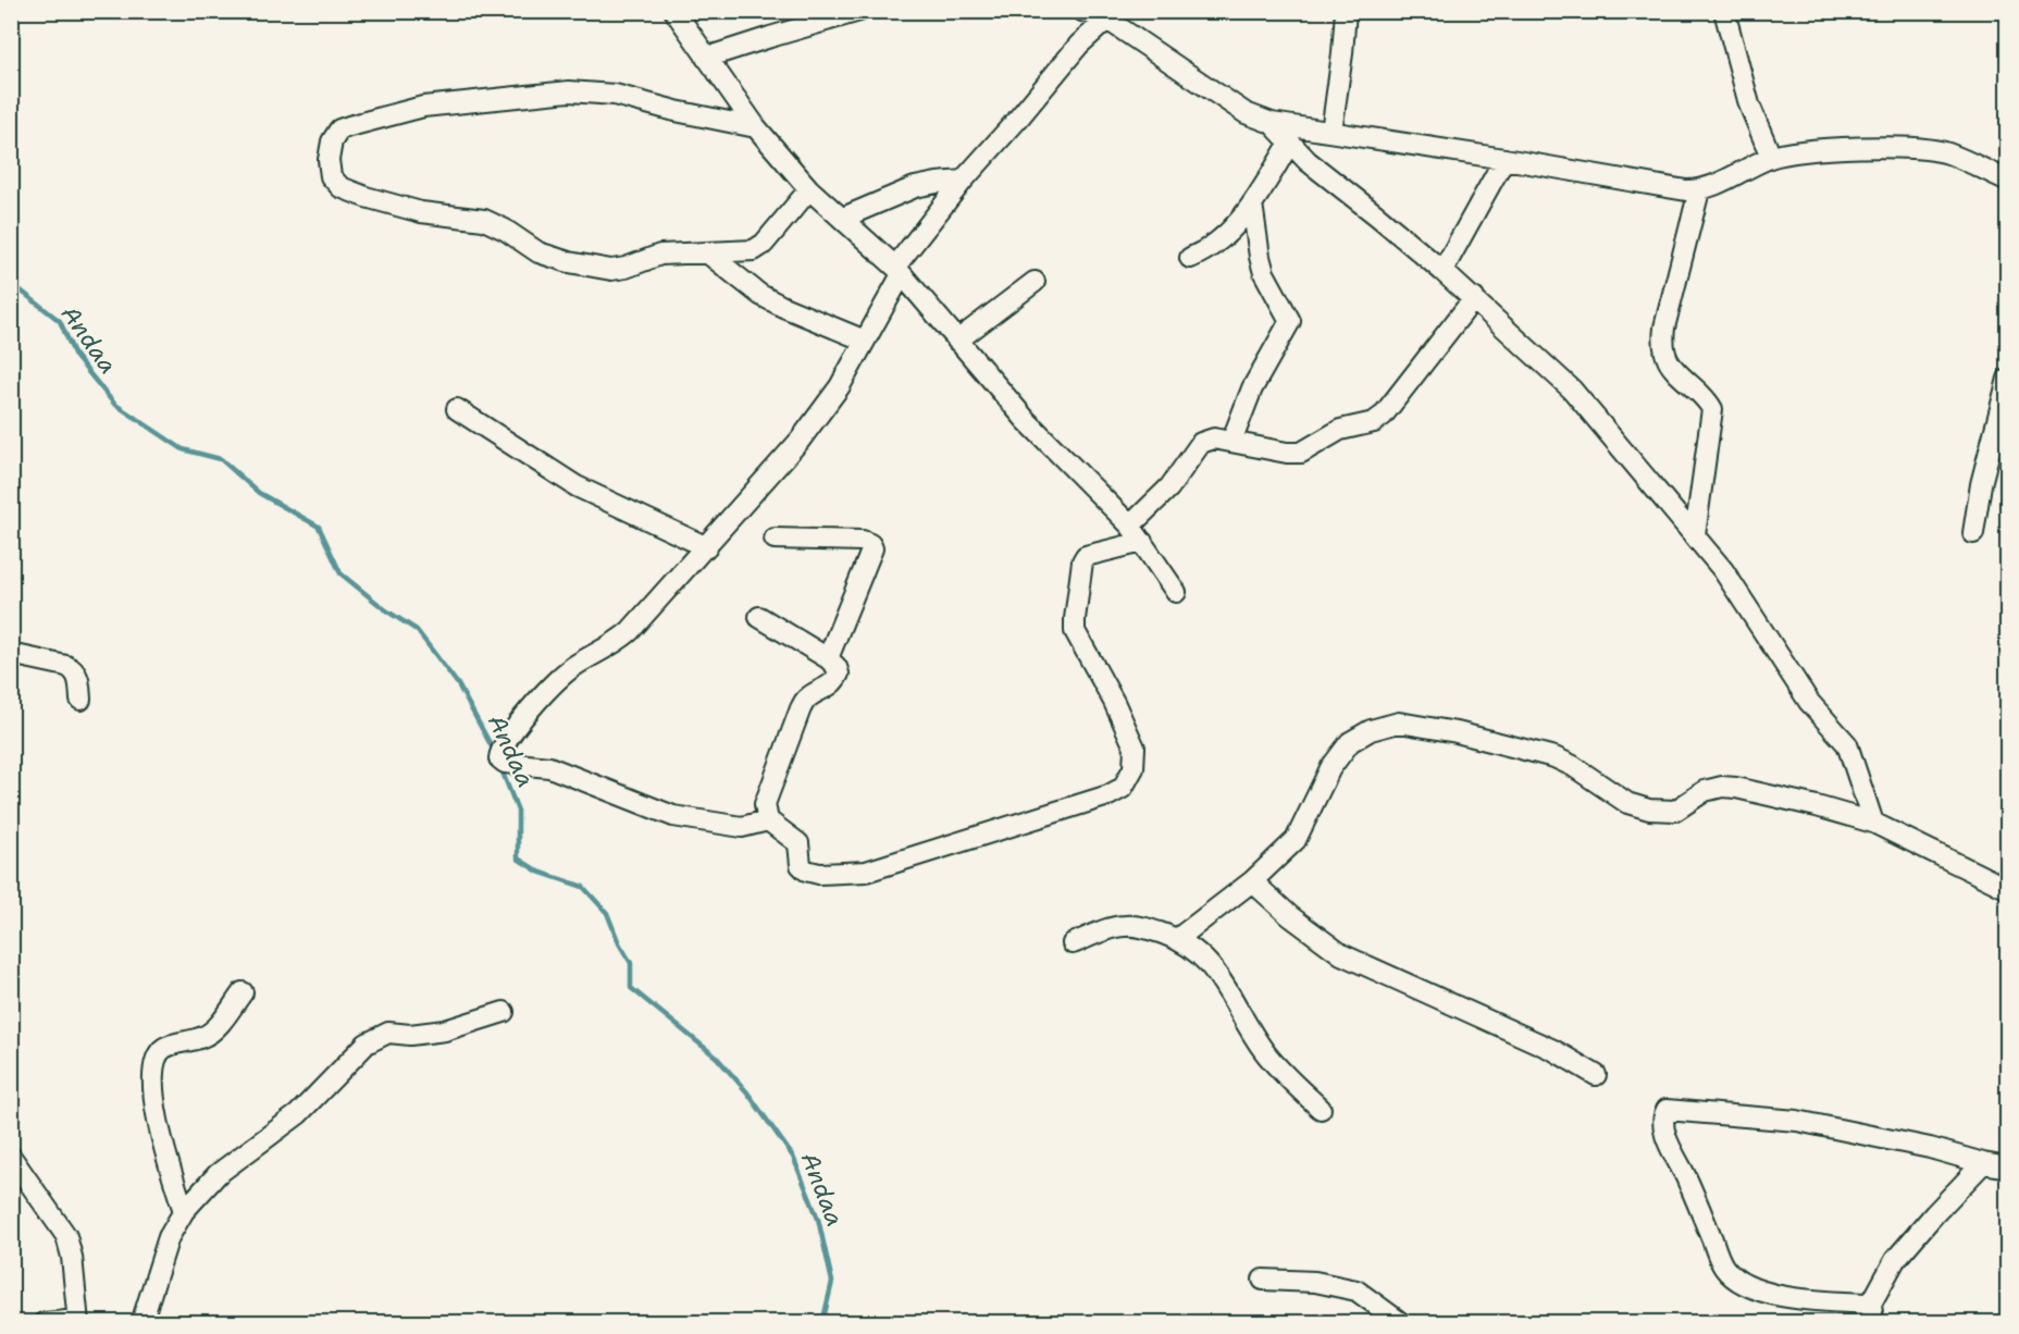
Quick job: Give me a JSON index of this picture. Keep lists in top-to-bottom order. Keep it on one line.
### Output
{"water":["Andaa"]}
